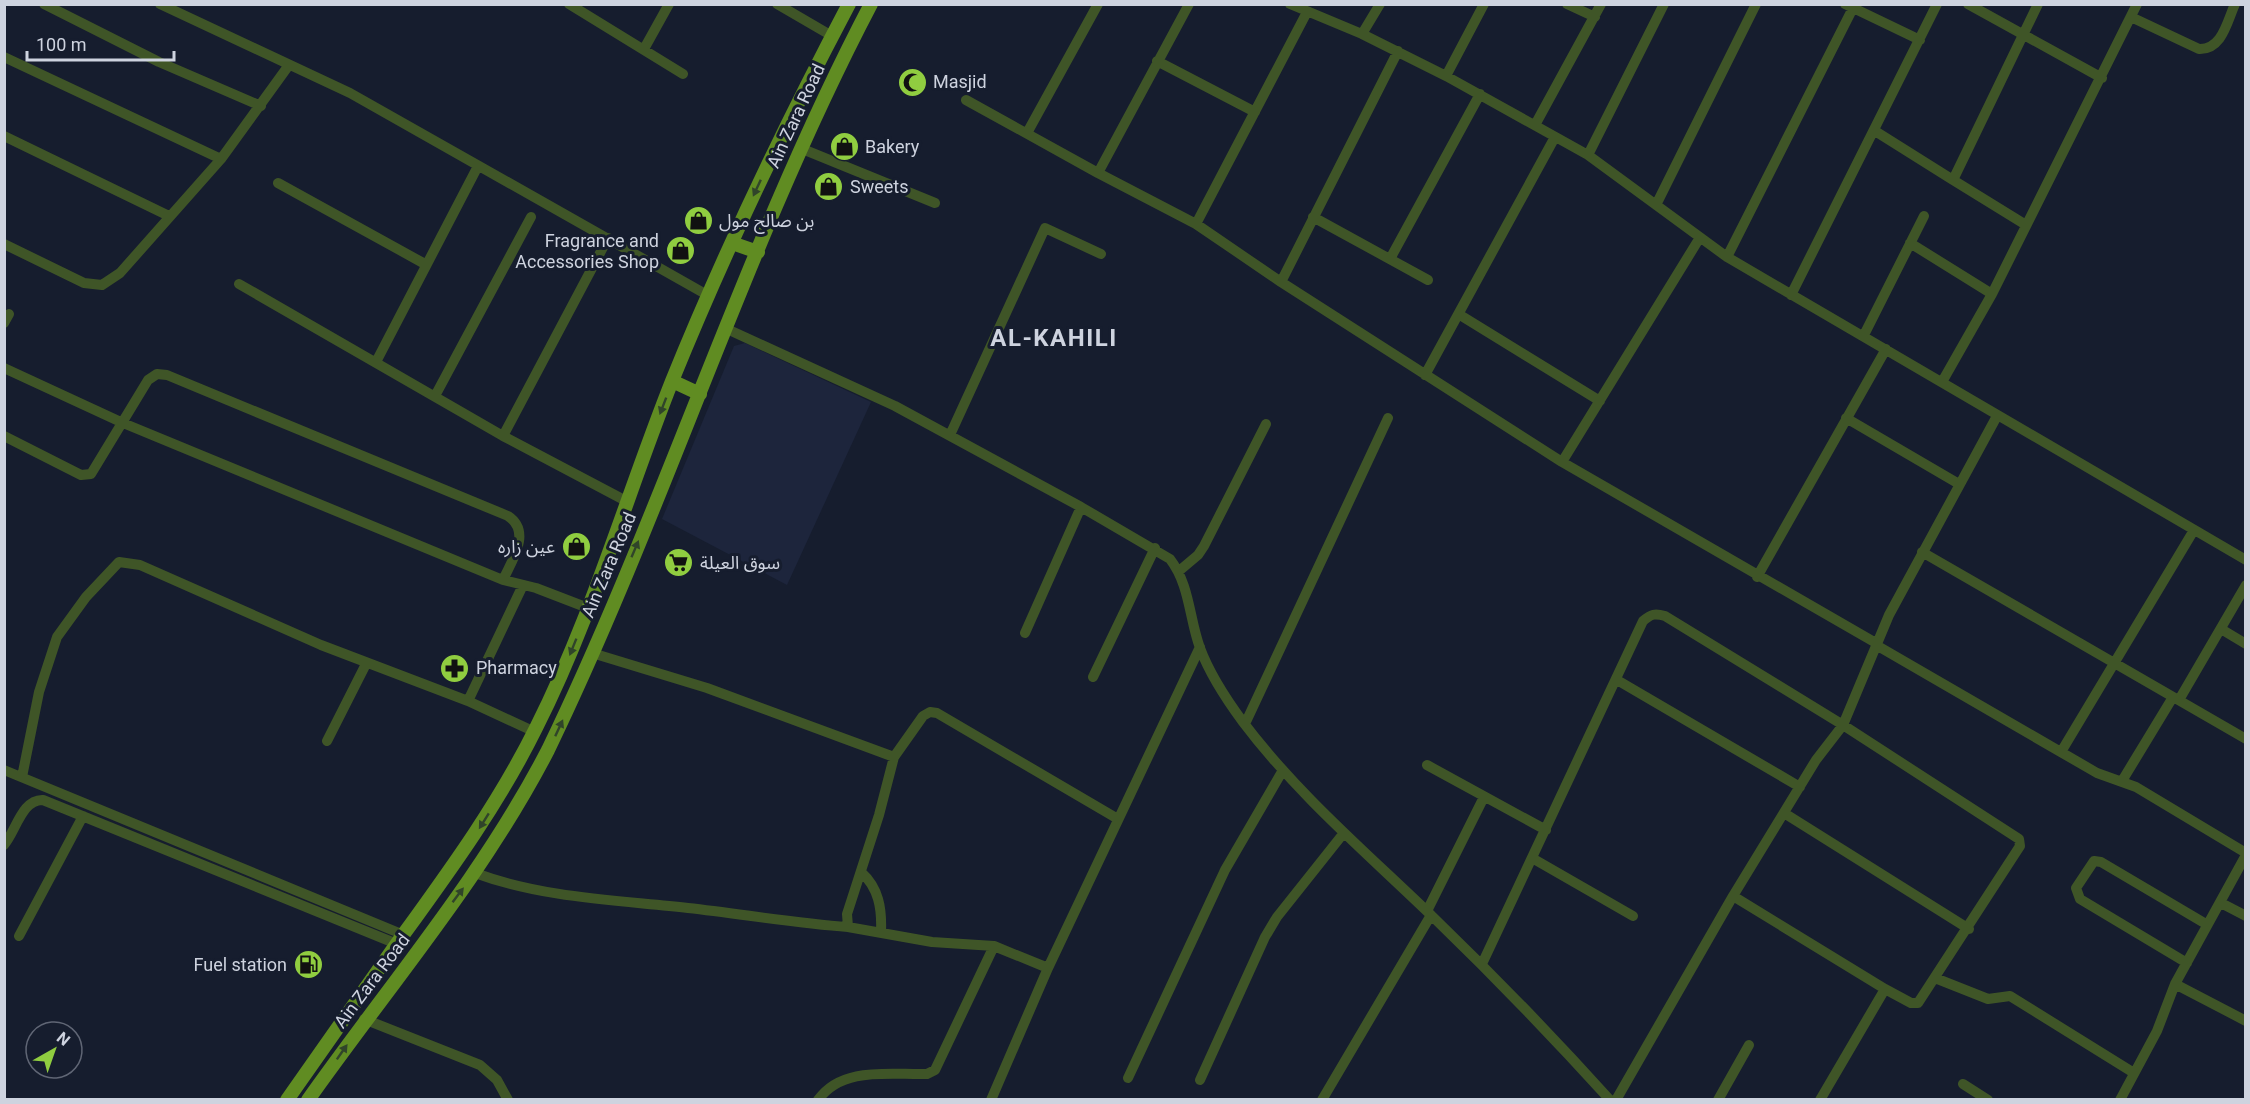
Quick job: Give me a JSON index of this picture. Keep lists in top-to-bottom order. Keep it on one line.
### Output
{"streets":{"main road":["Ain Zara Road"]},"districts":["AL-KAHILI"],"places":{"mosque":["Masjid"],"shop":["Bakery","Sweets","بن صالح مول","Fragrance and Accessories Shop","عين زاره"],"supermarket":["سوق العيلة"],"pharmacy":["Pharmacy"],"fuel station":["Fuel station"]},"scale_bar":"100 m","north":"top right"}
